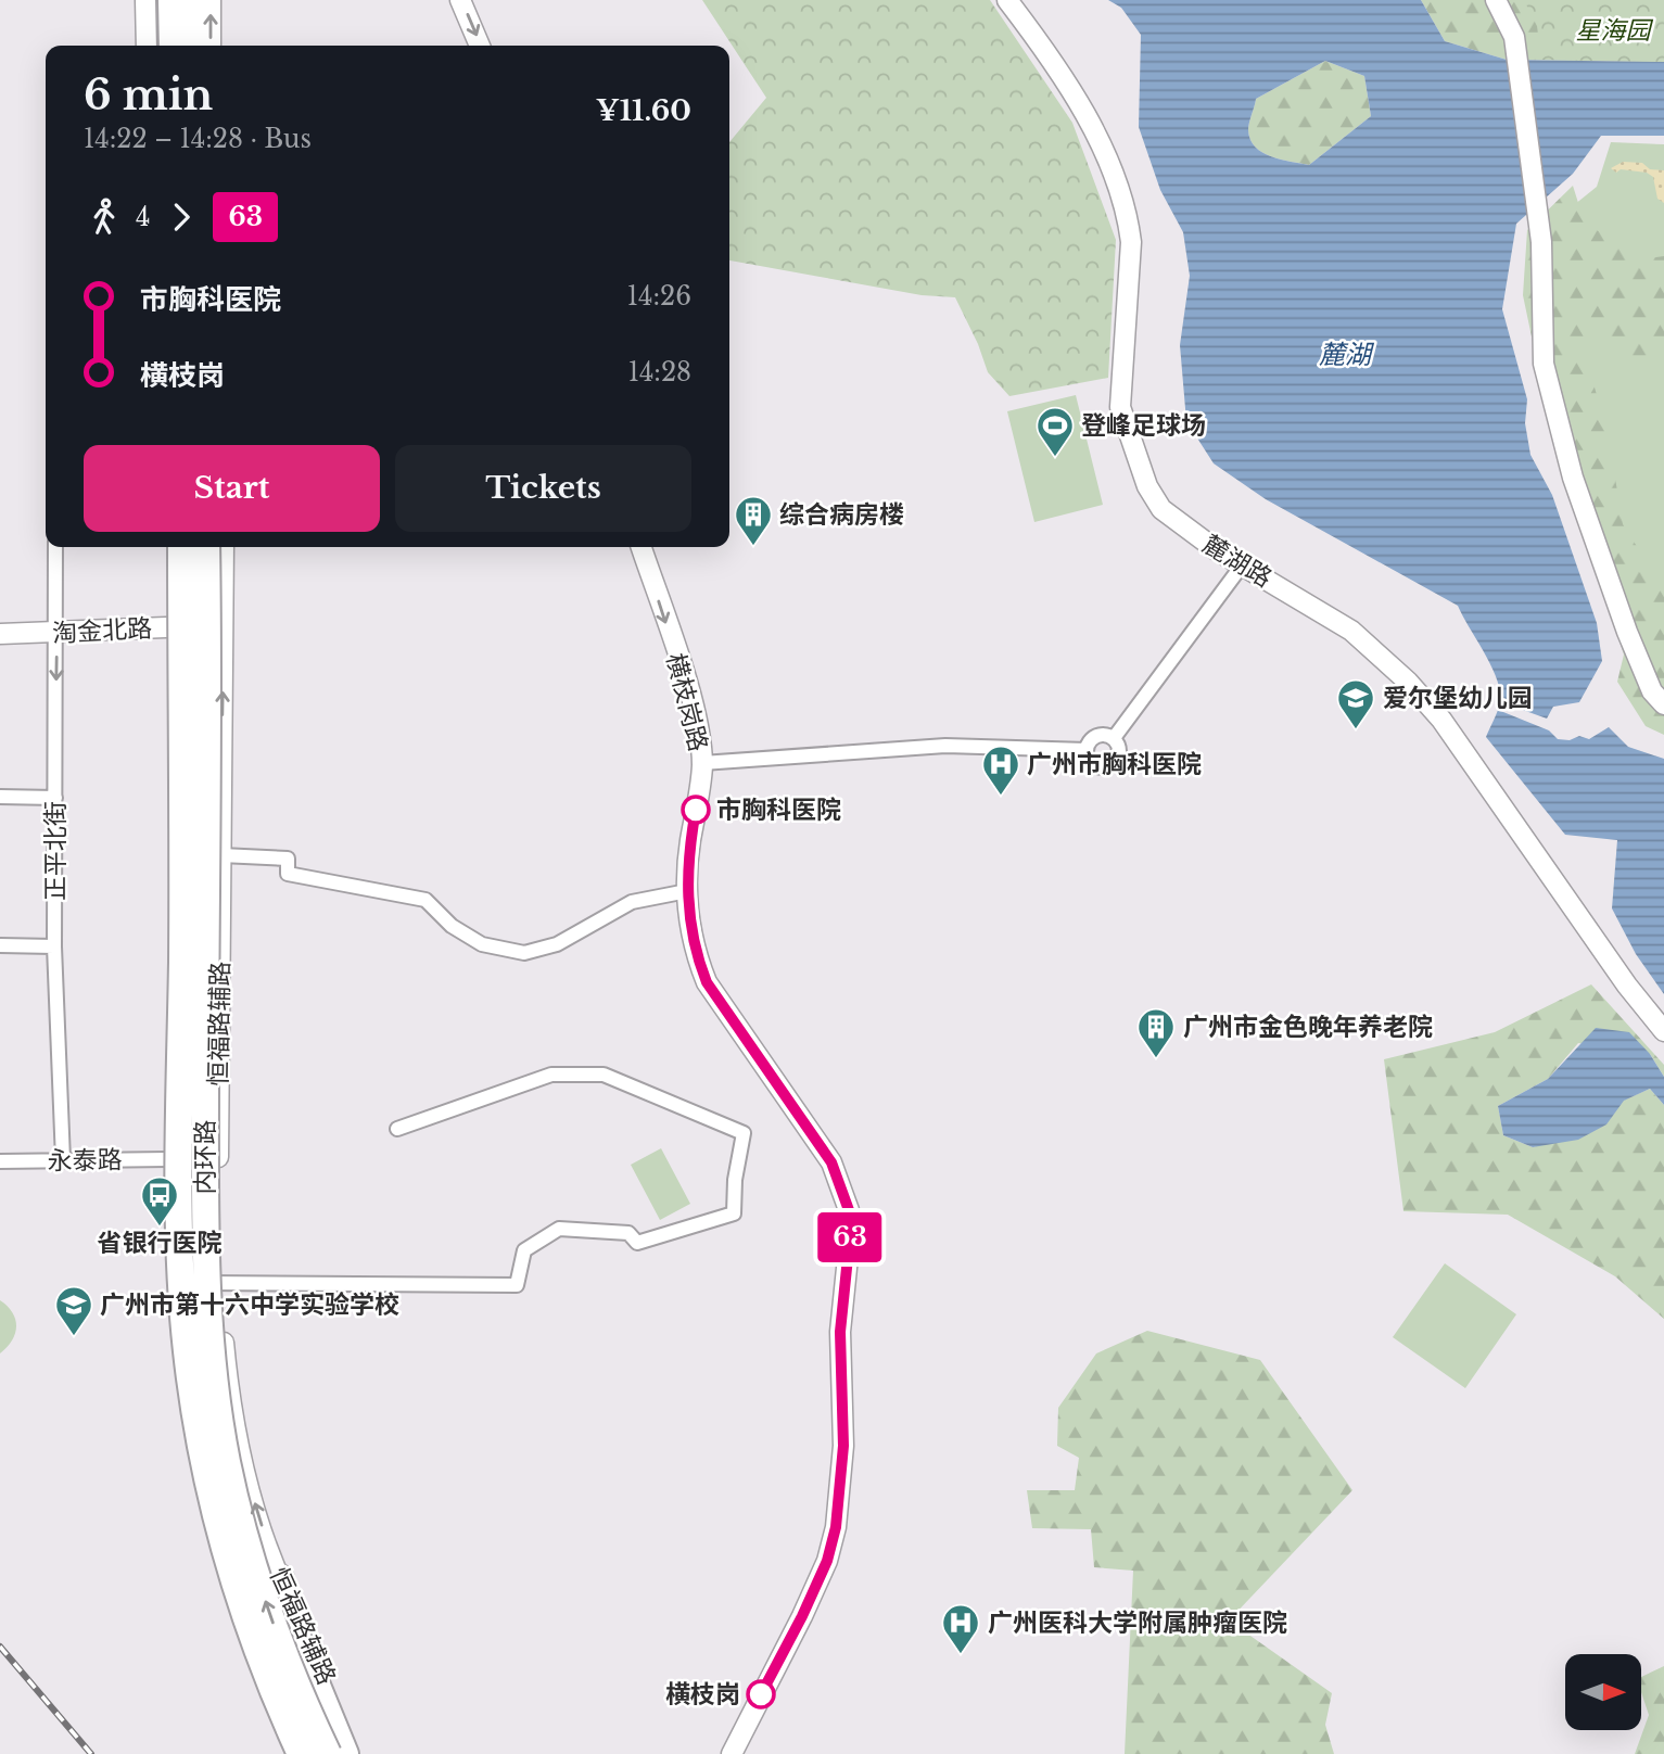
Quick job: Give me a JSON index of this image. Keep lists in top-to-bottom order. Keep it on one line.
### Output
{"streets":{"highway":["内环路"],"main road":["麓湖路","淘金北路","横枝岗路","恒福路辅路"],"street":["正平北街","永泰路"]},"crossings":[["淘金北路","正平北街"],["淘金北路","恒福路辅路"],["正平北街","永泰路"],["恒福路辅路","永泰路"]],"water":["麓湖"],"parks":["星海园"],"places":{"sports":["登峰足球场"],"building":["综合病房楼","广州市金色晚年养老院"],"school or university":["爱尔堡幼儿园","广州市第十六中学实验学校"],"hospital":["广州市胸科医院","广州医科大学附属肿瘤医院"],"other":["市胸科医院","横枝岗"],"bus stop":["省银行医院"]},"lines":["bus line 63"],"north":"right","page":{"on_map":"63","heading":["6 min","14:22 – 14:28 · Bus","¥11.60"],"legs":["4","63"],"list":[{"name":"市胸科医院","value":"14:26"},{"name":"横枝岗","value":"14:28"}],"buttons":["Start","Tickets"]}}
